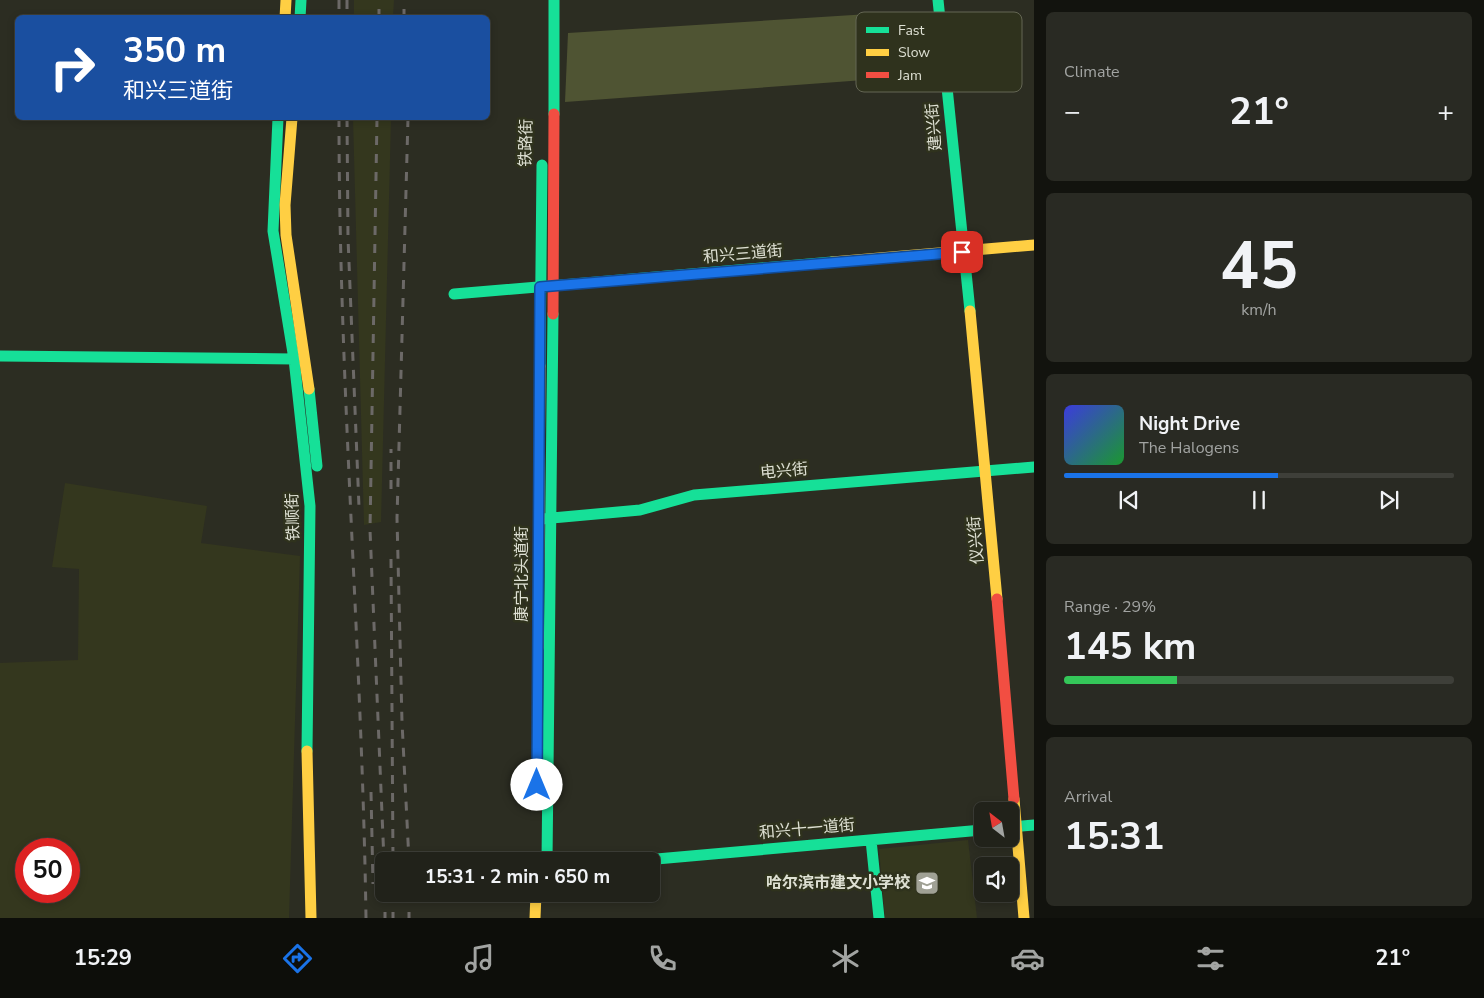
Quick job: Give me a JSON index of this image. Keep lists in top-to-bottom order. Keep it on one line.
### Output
{"streets":{"main road":["建兴街","铁路街","和兴三道街","电兴街","铁顺街","仪兴街","康宁北头道街","和兴十一道街"]},"crossings":[["建兴街","和兴三道街"],["建兴街","仪兴街"],["铁路街","和兴三道街"],["铁路街","康宁北头道街"],["和兴三道街","仪兴街"],["和兴三道街","康宁北头道街"],["电兴街","仪兴街"],["电兴街","康宁北头道街"]],"places":{"school or university":["哈尔滨市建文小学校"]},"legend":["Fast","Slow","Jam"],"north":"top left","page":{"tile":["Climate",["45","km/h"],["Range · 29%","145 km"],["Arrival","15:31"]],"turn":["350 m","和兴三道街"],"heat":["−","21°","+"],"song":["Night Drive","The Halogens"],"limit":"50","trip":"15:31 · 2 min · 650 m","tabs":["15:29","21°"]}}
